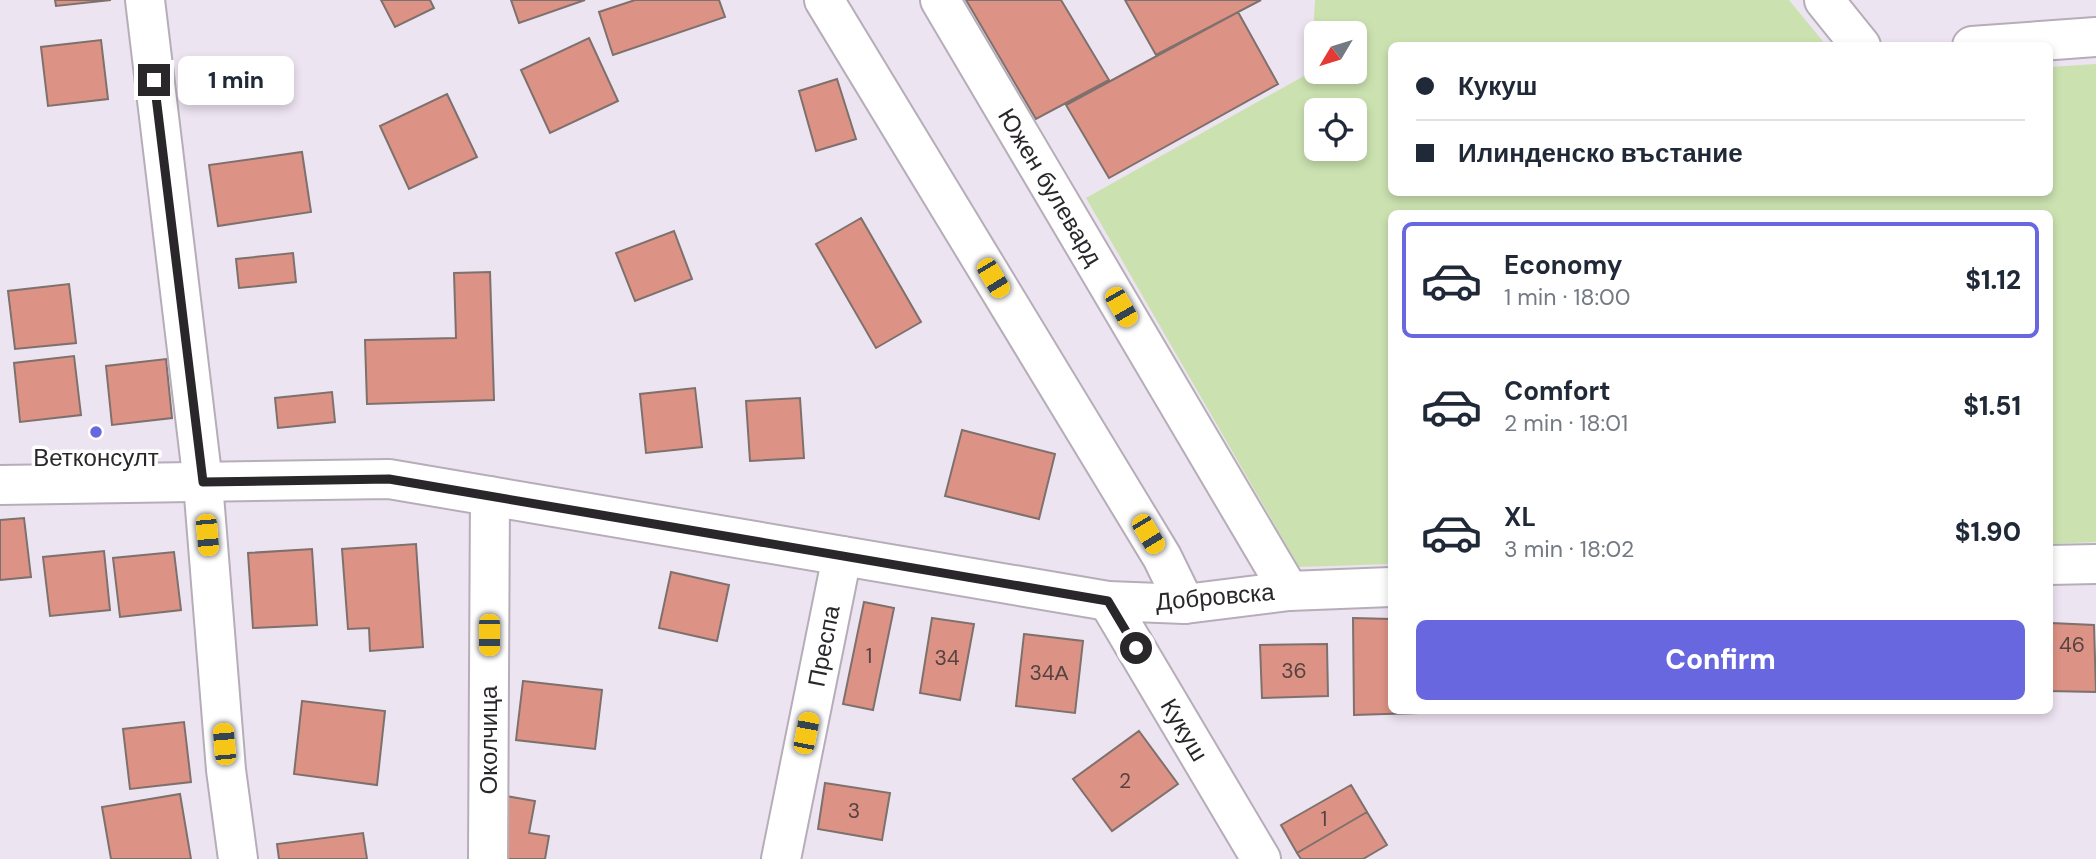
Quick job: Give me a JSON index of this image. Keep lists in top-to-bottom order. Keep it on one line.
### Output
{"streets":{"street":["Южен булевард","Добровска","Преспа","Кукуш","Околчица"]},"crossings":[["Южен булевард","Добровска"],["Добровска","Преспа"],["Добровска","Кукуш"],["Добровска","Околчица"]],"places":["Ветконсулт"],"house_numbers":["46","1","34","36","34А","2","3","1"],"north":"bottom left","page":{"banner":["Кукуш","Илинденско въстание"],"bubble":"1 min","list":[{"name":"Economy","note":"1 min · 18:00","value":"$1.12"},{"name":"Comfort","note":"2 min · 18:01","value":"$1.51"},{"name":"XL","note":"3 min · 18:02","value":"$1.90"}],"buttons":"Confirm"}}
